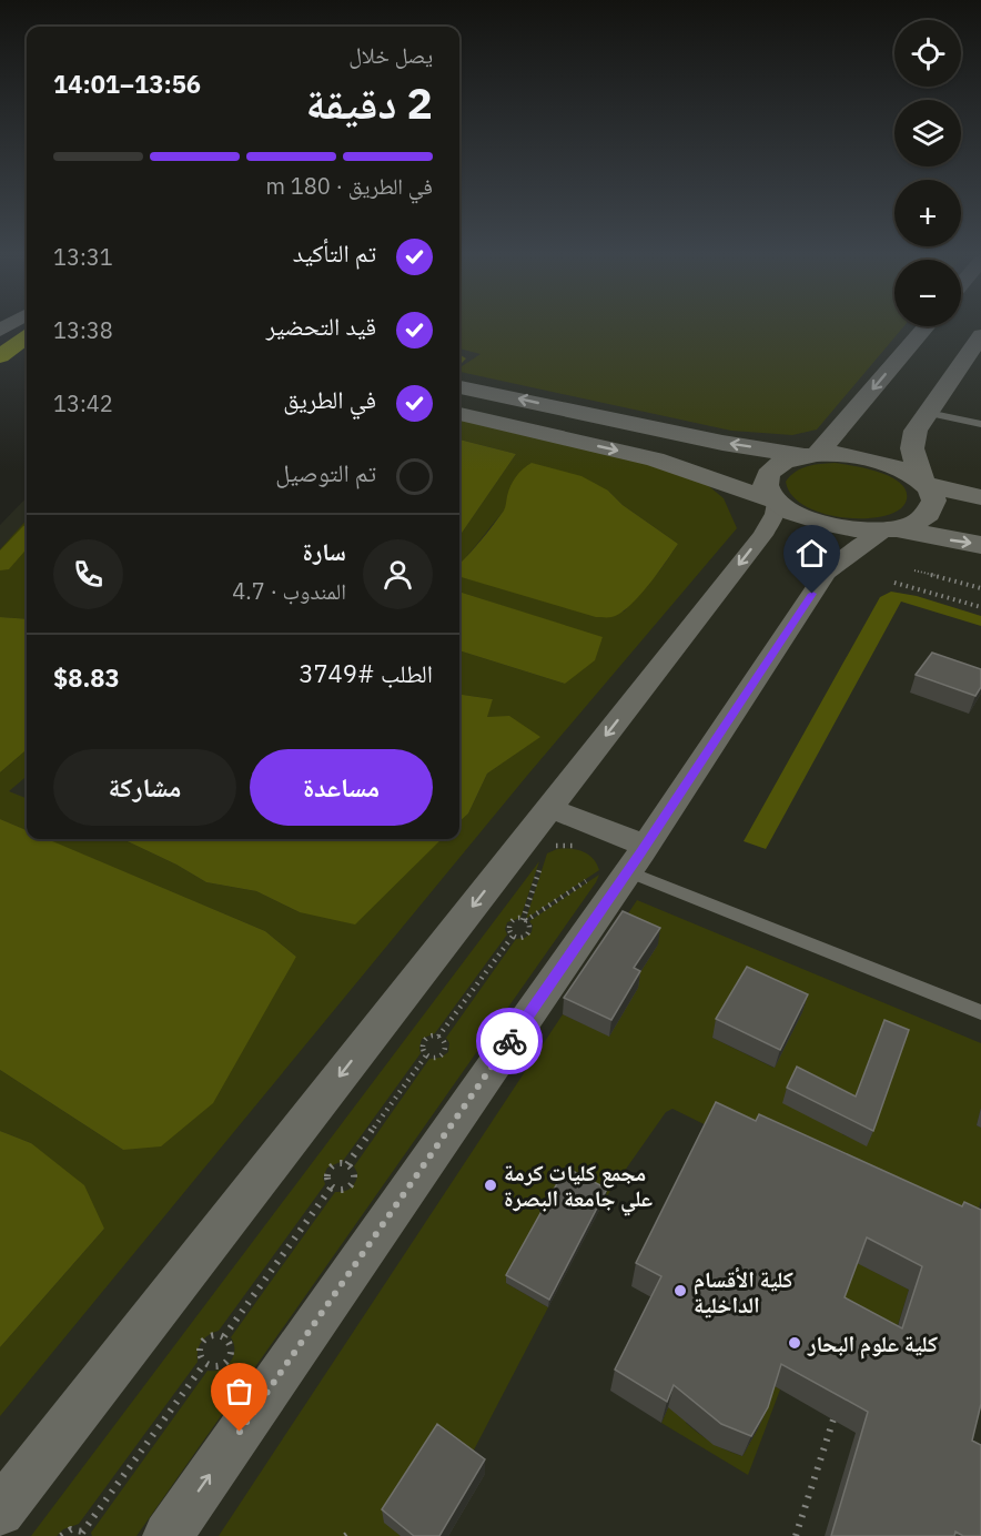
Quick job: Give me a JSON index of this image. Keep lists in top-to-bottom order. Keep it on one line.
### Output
{"places":["مجمع كليات كرمة علي جامعة البصرة","كلية الأقسام الداخلية","كلية علوم البحار"],"page":{"map_buttons":["+","−"],"heading":["2 دقيقة","يصل خلال","13:56–14:01"],"panel":["سارة","المندوب · 4.7","الطلب #3749","$8.83"],"bar":"في الطريق · 180 m","list":[["تم التأكيد","13:31"],["قيد التحضير","13:38"],["في الطريق","13:42"],"تم التوصيل"],"buttons":["مساعدة","مشاركة"]}}
